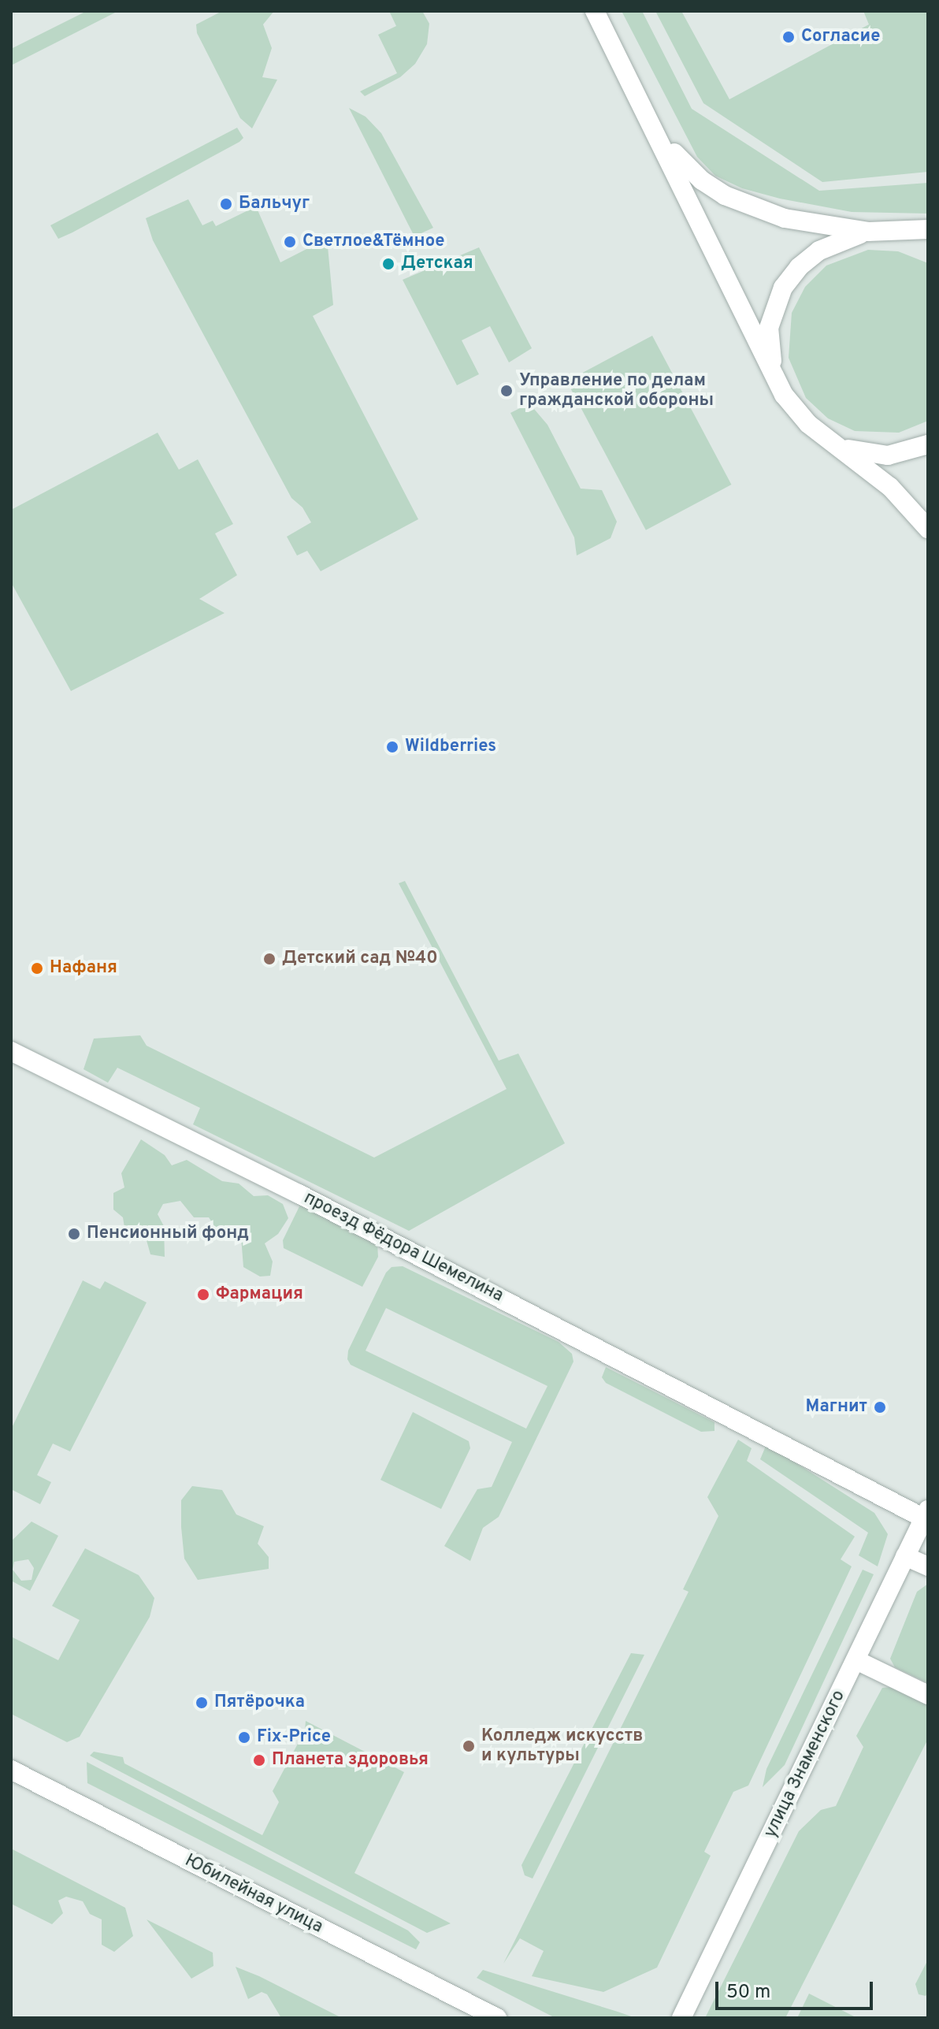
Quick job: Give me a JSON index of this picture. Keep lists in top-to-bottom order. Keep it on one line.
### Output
{"streets":{"main road":["проезд Фёдора Шемелина","улица Знаменского","Юбилейная улица"]},"crossings":[["проезд Фёдора Шемелина","улица Знаменского"]],"places":["Согласие","Бальчуг","Светлое&Тёмное","Детская","Управление по делам гражданской обороны","Wildberries","Детский сад №40","Нафаня","Пенсионный фонд","Фармация","Магнит","Пятёрочка","Fix-Price","Колледж искусств и культуры","Планета здоровья"],"scale_bar":"50 m"}
